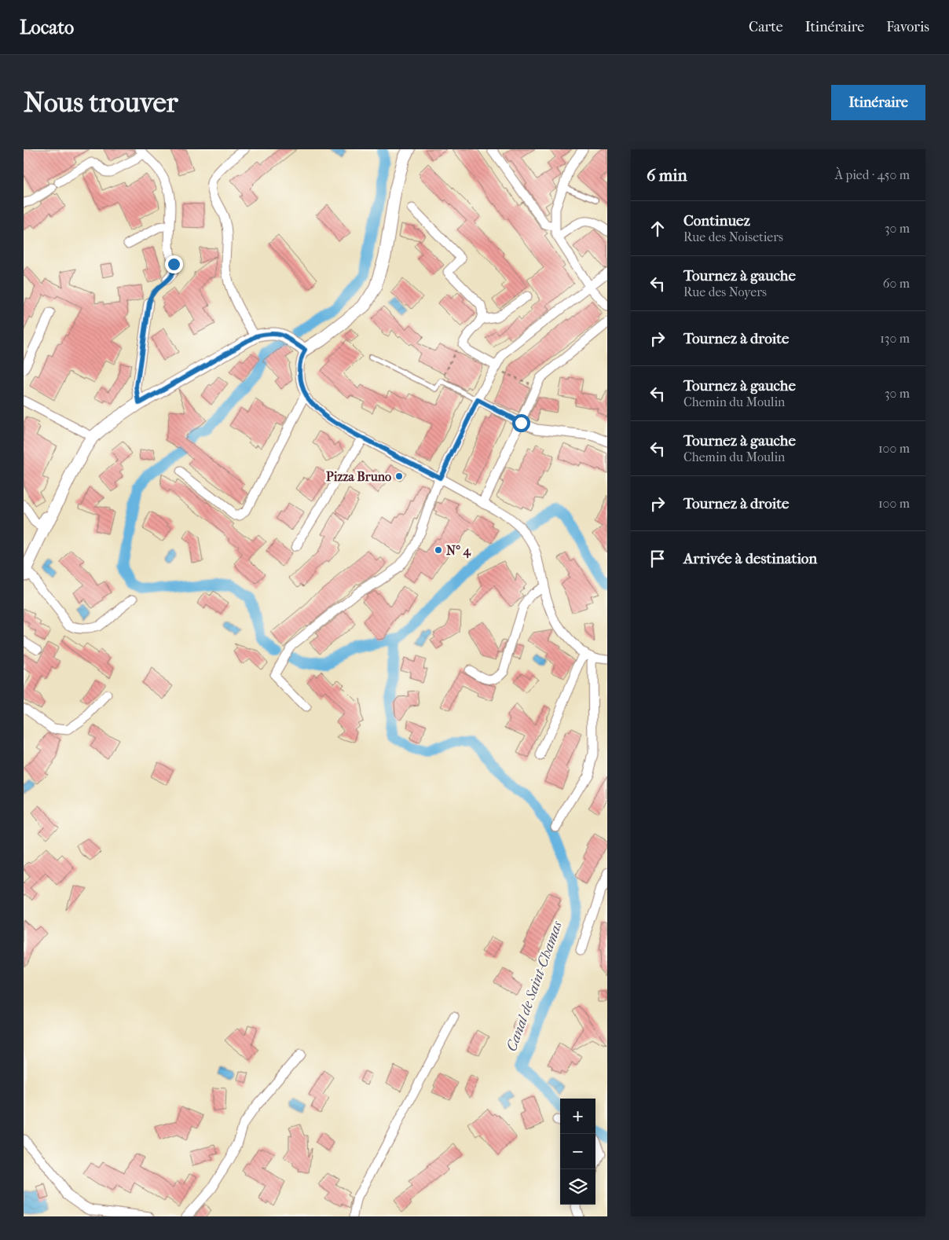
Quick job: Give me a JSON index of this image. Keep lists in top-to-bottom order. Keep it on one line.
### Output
{"water":["Canal de Saint-Chamas"],"places":["Pizza Bruno","N° 4"],"page":{"header":"Locato","nav":["Carte","Itinéraire","Favoris"],"buttons":"Itinéraire","title":"Nous trouver","heading":["6 min","À pied · 450 m"],"list":[["Continuez","Rue des Noisetiers","30 m"],["Tournez à gauche","Rue des Noyers","60 m"],["Tournez à droite","130 m"],["Tournez à gauche","Chemin du Moulin","30 m"],["Tournez à gauche","Chemin du Moulin","100 m"],["Tournez à droite","100 m"],"Arrivée à destination"],"map_buttons":["+","−"]}}
